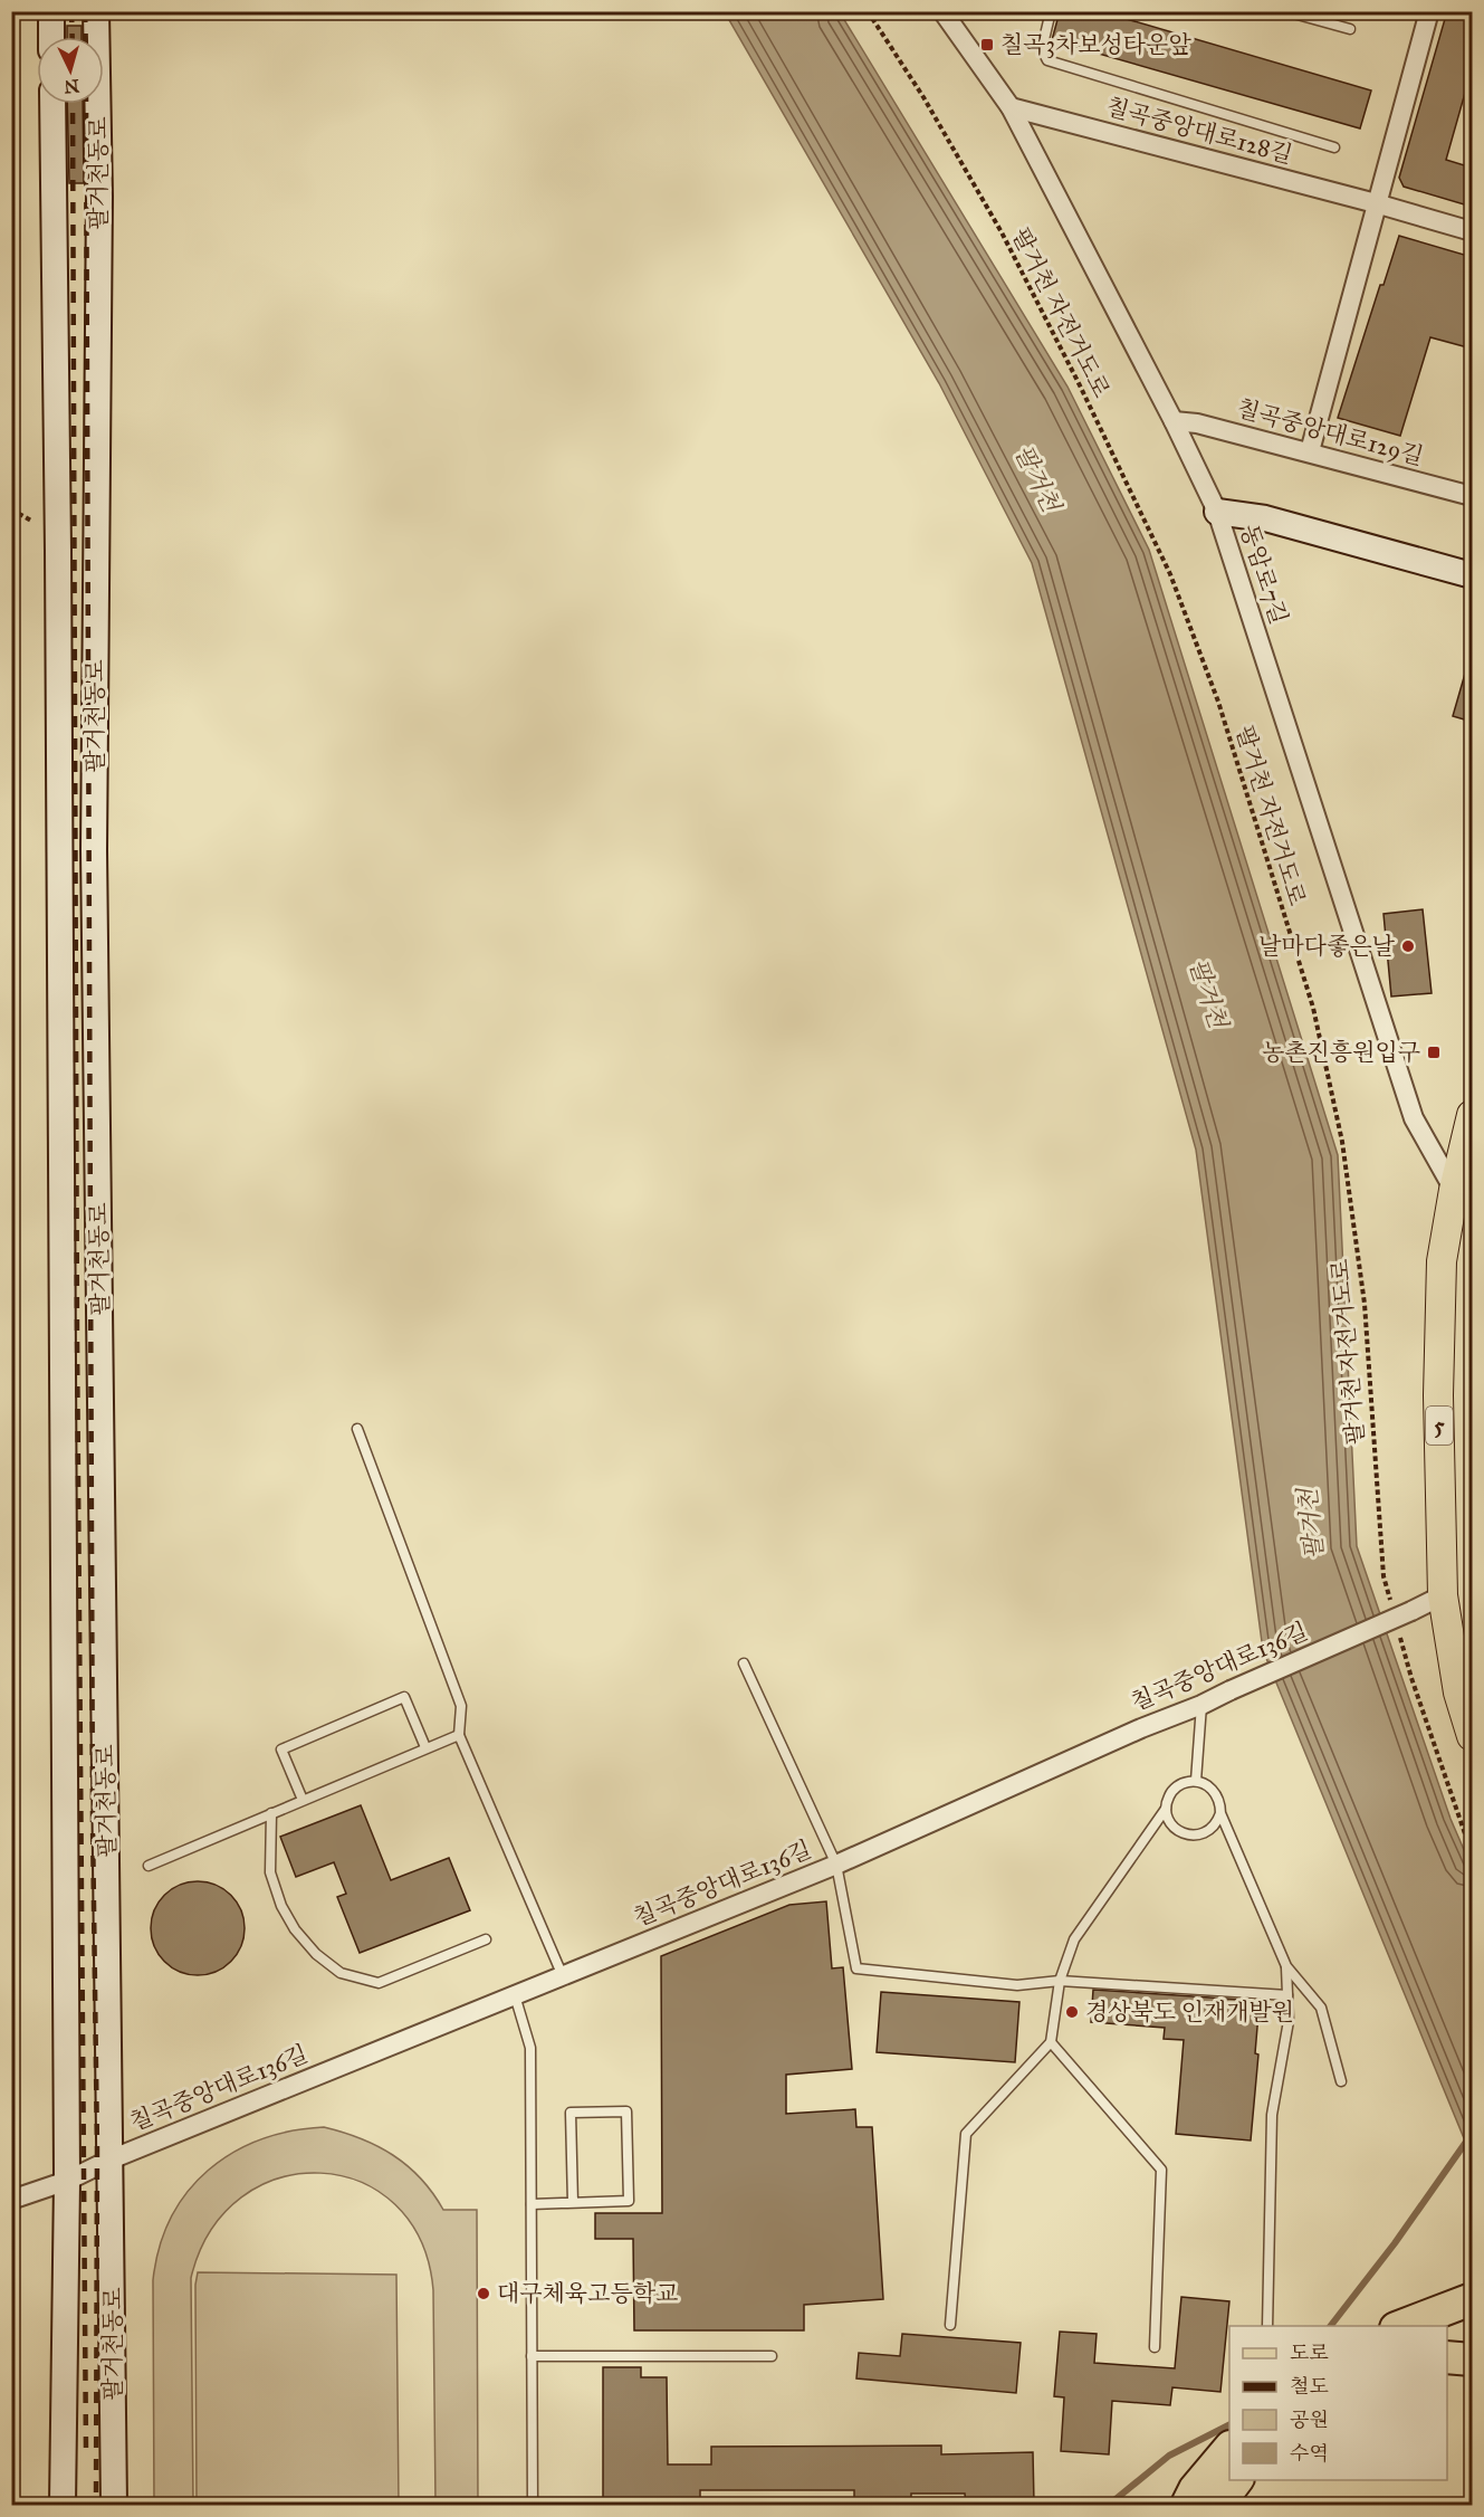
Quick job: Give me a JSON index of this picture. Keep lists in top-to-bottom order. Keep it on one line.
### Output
{"streets":{"main road":["5"],"street":["칠곡중앙대로128길","팔거천동로","칠곡중앙대로129길","동암로7길","칠곡중앙대로136길"],"path":["팔거천 자전거도로"]},"crossings":[["칠곡중앙대로128길","동암로7길"],["팔거천동로","칠곡중앙대로136길"],["칠곡중앙대로129길","동암로7길"],["동암로7길","5"],["5","칠곡중앙대로136길"]],"water":["팔거천"],"places":{"transit":["칠곡3차보성타운앞","농촌진흥원입구"],"other":["날마다좋은날","경상북도 인재개발원","대구체육고등학교"]},"legend":["도로","철도","공원","수역"],"north":"bottom"}
